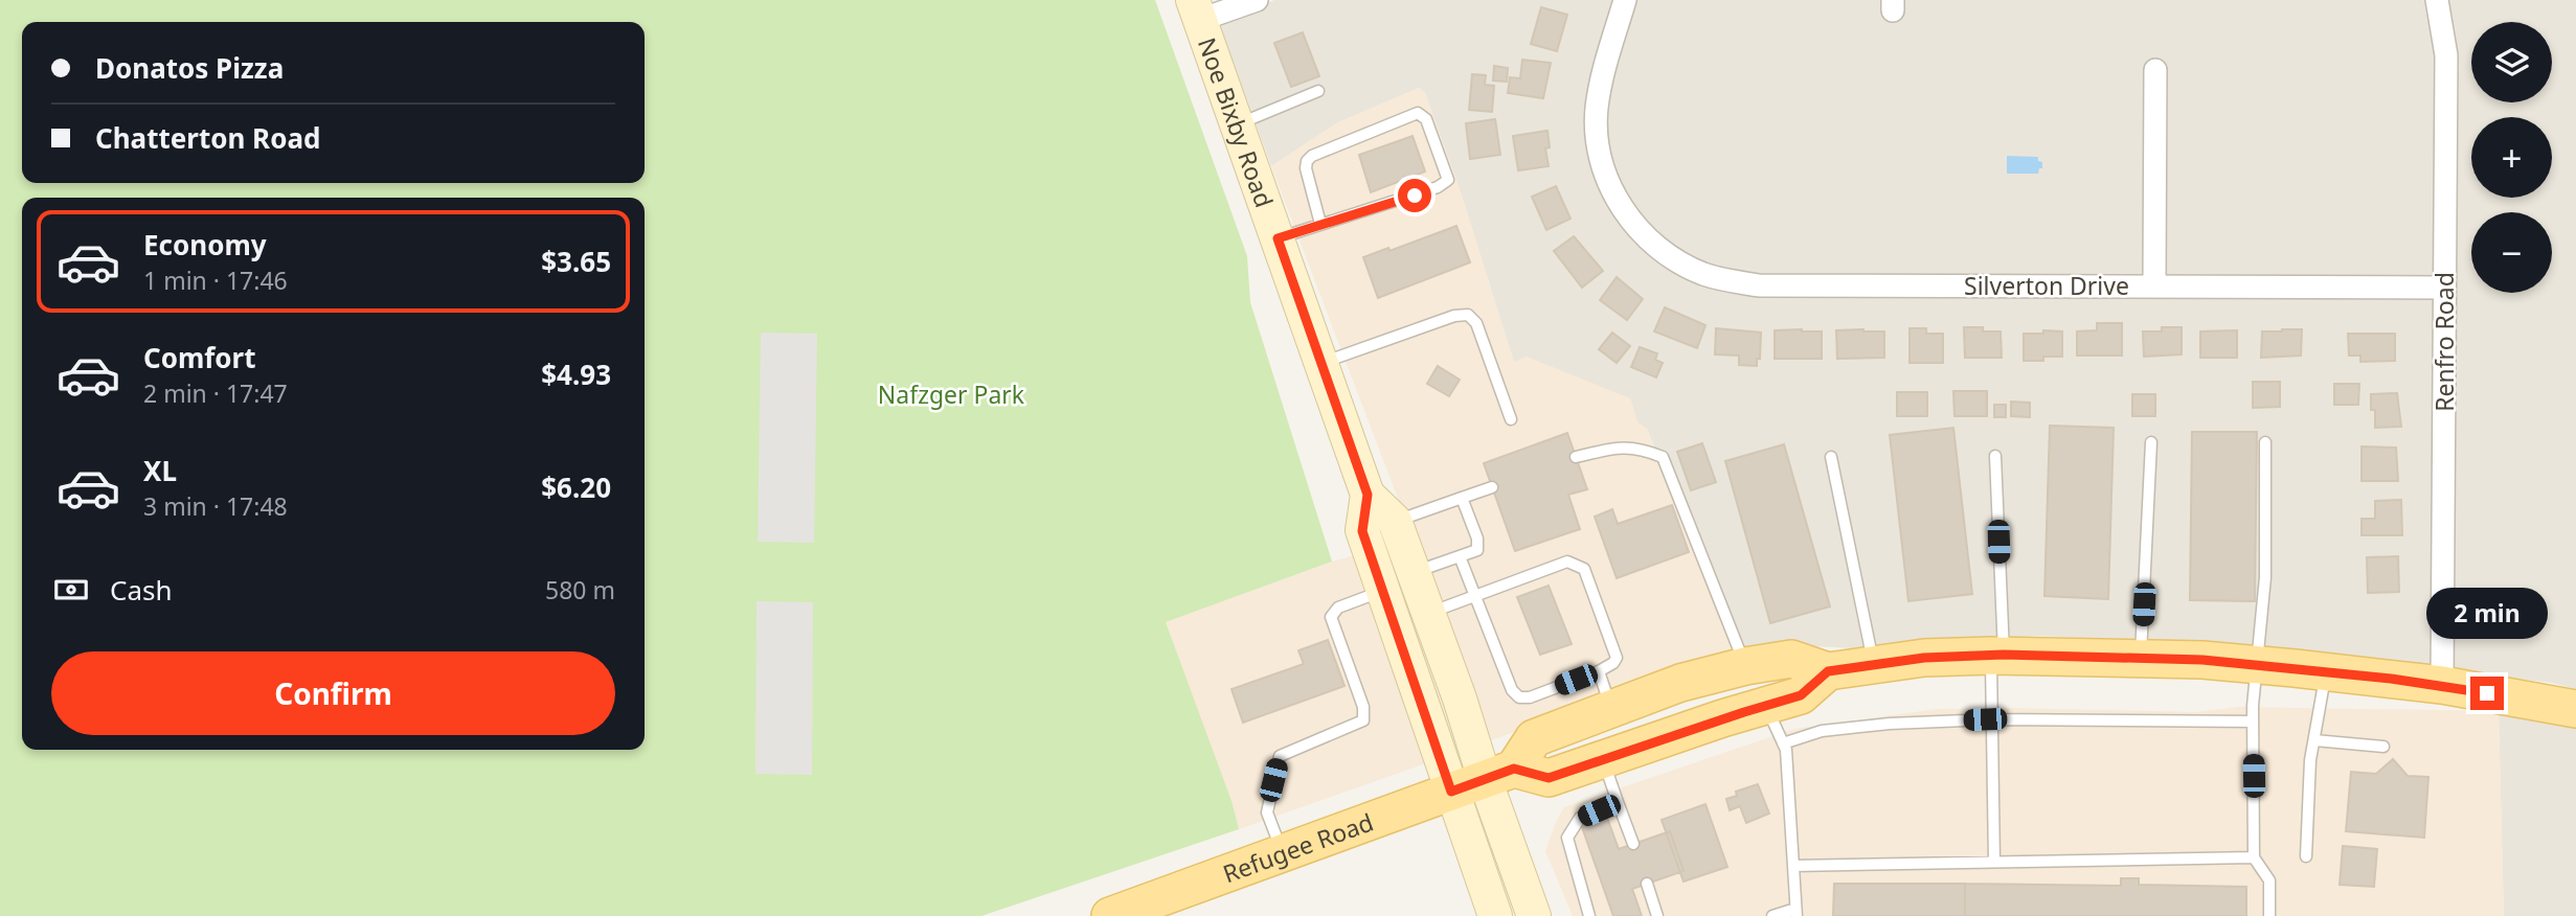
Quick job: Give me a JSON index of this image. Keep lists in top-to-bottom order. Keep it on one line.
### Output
{"streets":{"main road":["Refugee Road"],"street":["Noe Bixby Road","Silverton Drive","Renfro Road"]},"crossings":[["Noe Bixby Road","Refugee Road"],["Silverton Drive","Renfro Road"]],"parks":["Nafzger Park"],"page":{"map_buttons":["+","−"],"banner":["Donatos Pizza","Chatterton Road"],"list":[{"name":"Economy","note":"1 min · 17:46","value":"$3.65"},{"name":"Comfort","note":"2 min · 17:47","value":"$4.93"},{"name":"XL","note":"3 min · 17:48","value":"$6.20"}],"pay":["Cash","580 m"],"bubble":"2 min","buttons":"Confirm"}}
